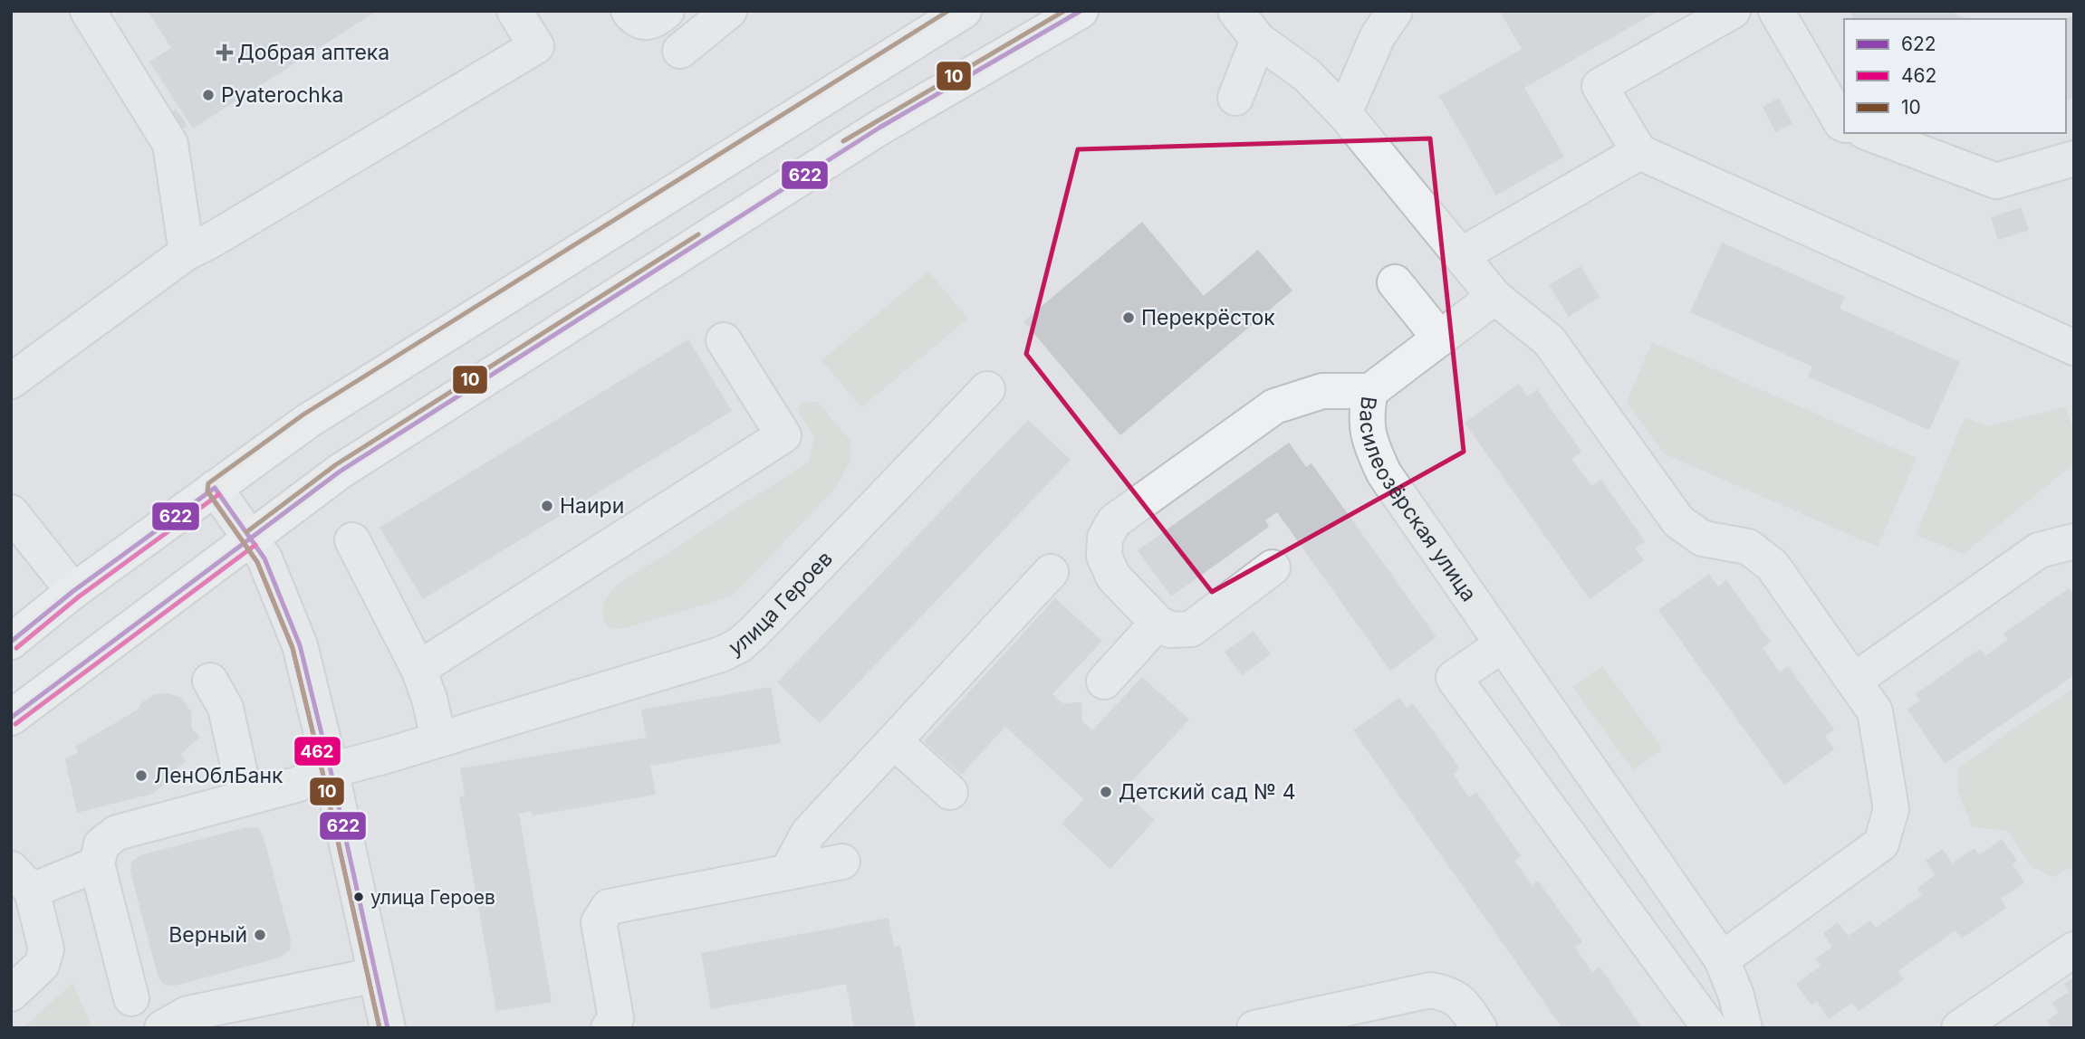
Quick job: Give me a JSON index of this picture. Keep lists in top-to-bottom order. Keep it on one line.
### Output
{"streets":{"street":["Василеозёрская улица","улица Героев"]},"places":{"health":["Добрая аптека"],"other":["Pyaterochka","Перекрёсток","Наири","ЛенОблБанк","Детский сад № 4","улица Героев","Верный"]},"lines":["transit line 622","transit line 10","transit line 462"],"legend":["622","462","10"]}
